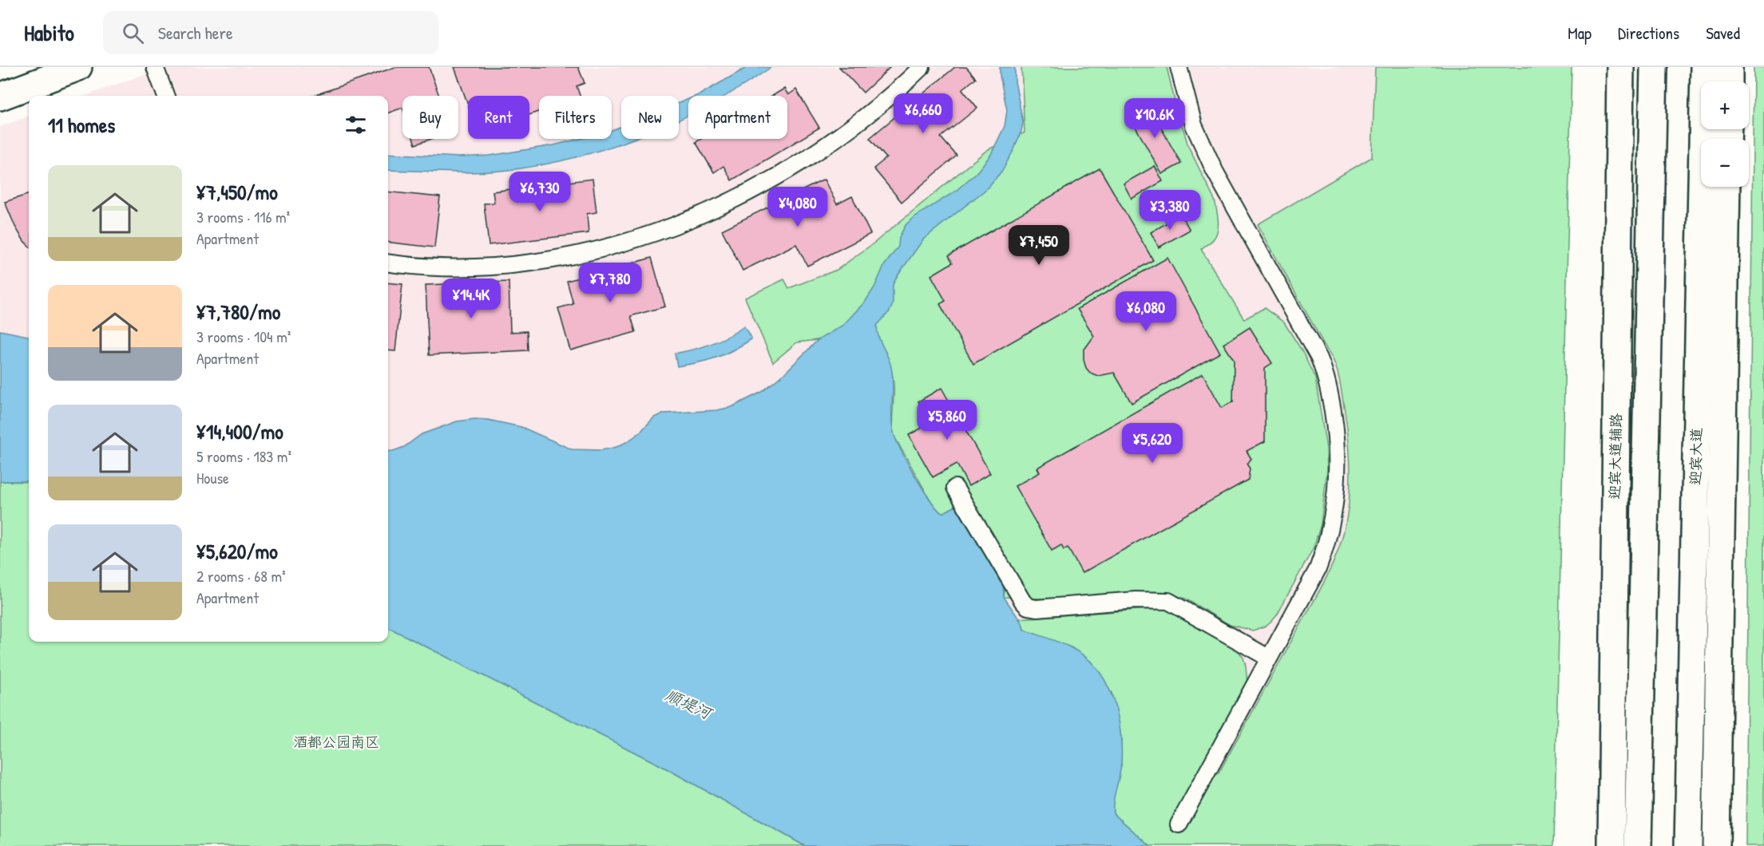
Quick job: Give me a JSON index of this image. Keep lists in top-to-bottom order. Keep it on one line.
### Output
{"streets":{"main road":["迎宾大道辅路","迎宾大道"]},"water":["顺堤河"],"parks":["酒都公园南区"],"page":{"header":"Habito","search":"Search here","nav":["Map","Directions","Saved"],"map_buttons":["+","−"],"price":["¥6,660","¥10.6K","¥6,730","¥4,080","¥3,380","¥7,450","¥7,780","¥14.4K","¥6,080","¥5,860","¥5,620"],"chip":["Buy","Rent","Filters","New","Apartment"],"heading":"11 homes","list":[{"name":"¥7,450/mo","note":"3 rooms · 116 m² · Apartment"},{"name":"¥7,780/mo","note":"3 rooms · 104 m² · Apartment"},{"name":"¥14,400/mo","note":"5 rooms · 183 m² · House"},{"name":"¥5,620/mo","note":"2 rooms · 68 m² · Apartment"}]}}
